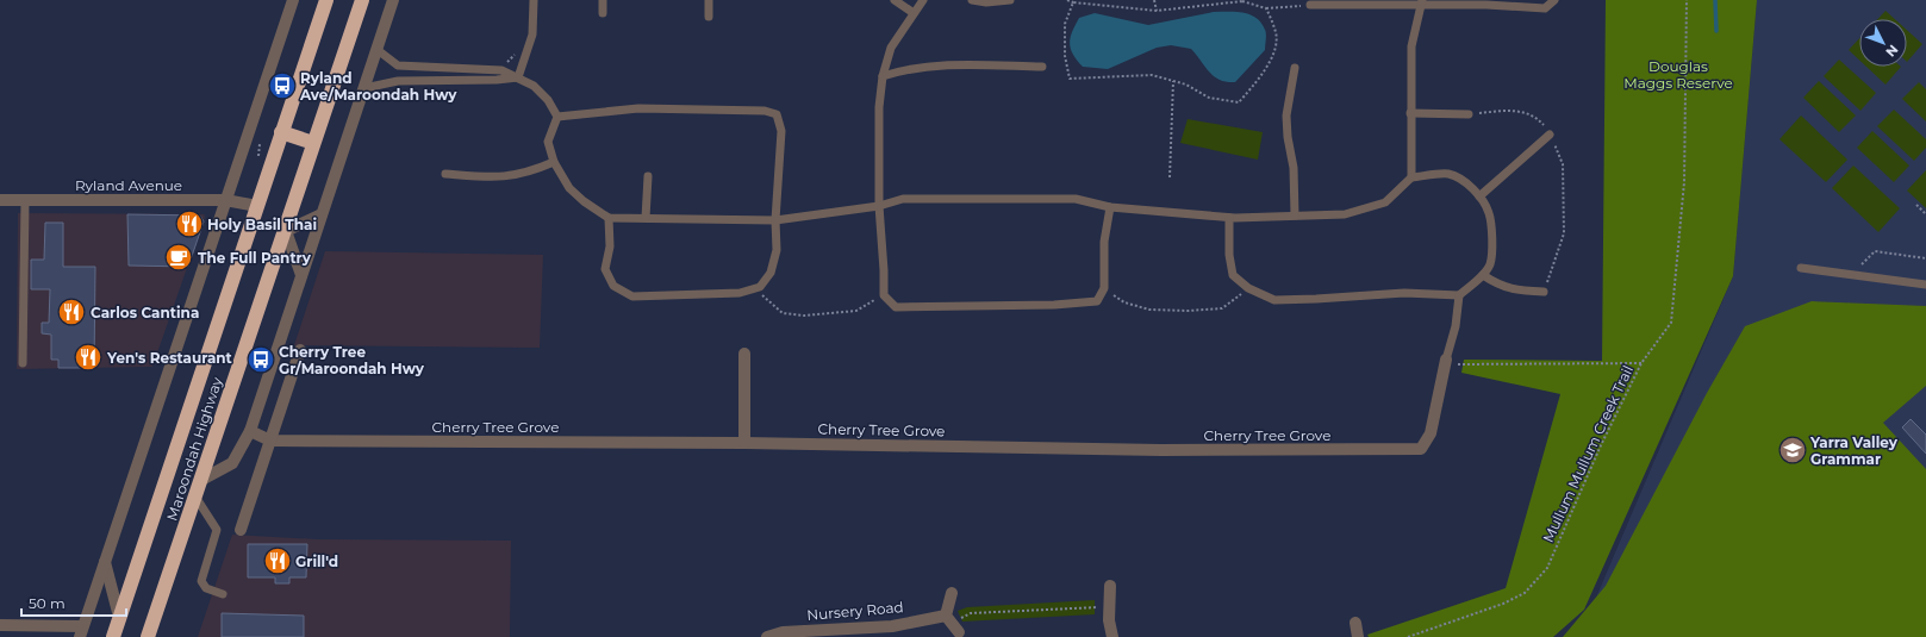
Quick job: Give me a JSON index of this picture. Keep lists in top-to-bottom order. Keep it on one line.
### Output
{"streets":{"highway":["Maroondah Highway"],"street":["Ryland Avenue","Cherry Tree Grove","Nursery Road"],"path":["Mullum Mullum Creek Trail"]},"crossings":[["Ryland Avenue","Maroondah Highway"]],"parks":["Douglas Maggs Reserve"],"places":{"bus stop":["Ryland Ave/Maroondah Hwy","Cherry Tree Gr/Maroondah Hwy"],"restaurant":["Holy Basil Thai","Carlos Cantina","Yen's Restaurant","Grill'd"],"cafe":["The Full Pantry"],"school or university":["Yarra Valley Grammar"]},"scale_bar":"50 m","north":"bottom right"}
